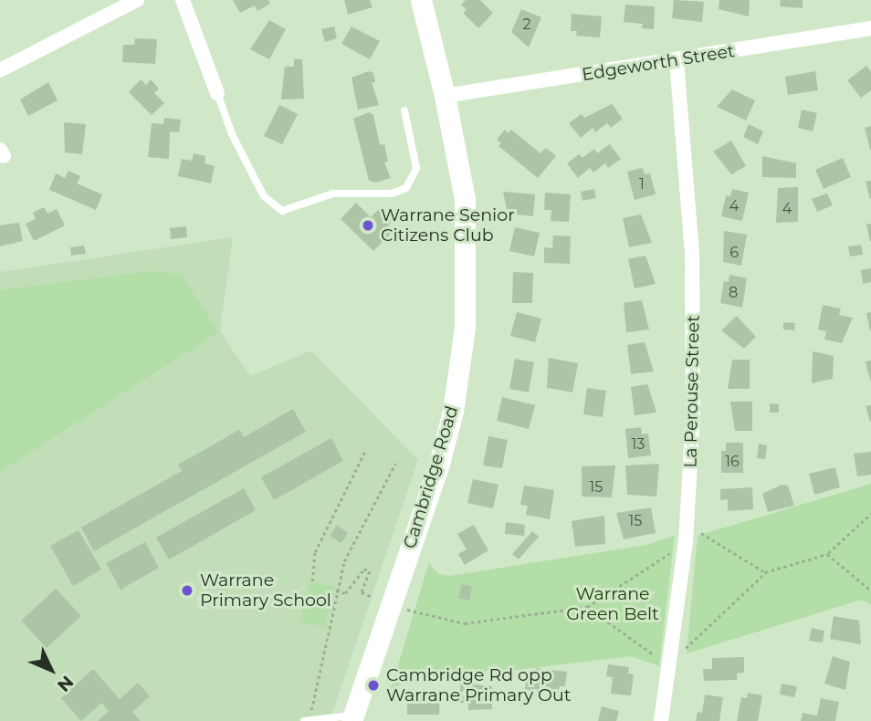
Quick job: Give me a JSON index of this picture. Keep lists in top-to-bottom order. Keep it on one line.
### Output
{"streets":{"main road":["Cambridge Road"],"street":["Edgeworth Street","La Perouse Street"]},"crossings":[["Edgeworth Street","La Perouse Street"],["Edgeworth Street","Cambridge Road"]],"parks":["Warrane Green Belt"],"places":["Warrane Senior Citizens Club","Warrane Primary School","Cambridge Rd opp Warrane Primary Out"],"house_numbers":["2","1","4","4","6","8","13","16","15","15"],"north":"bottom right"}
